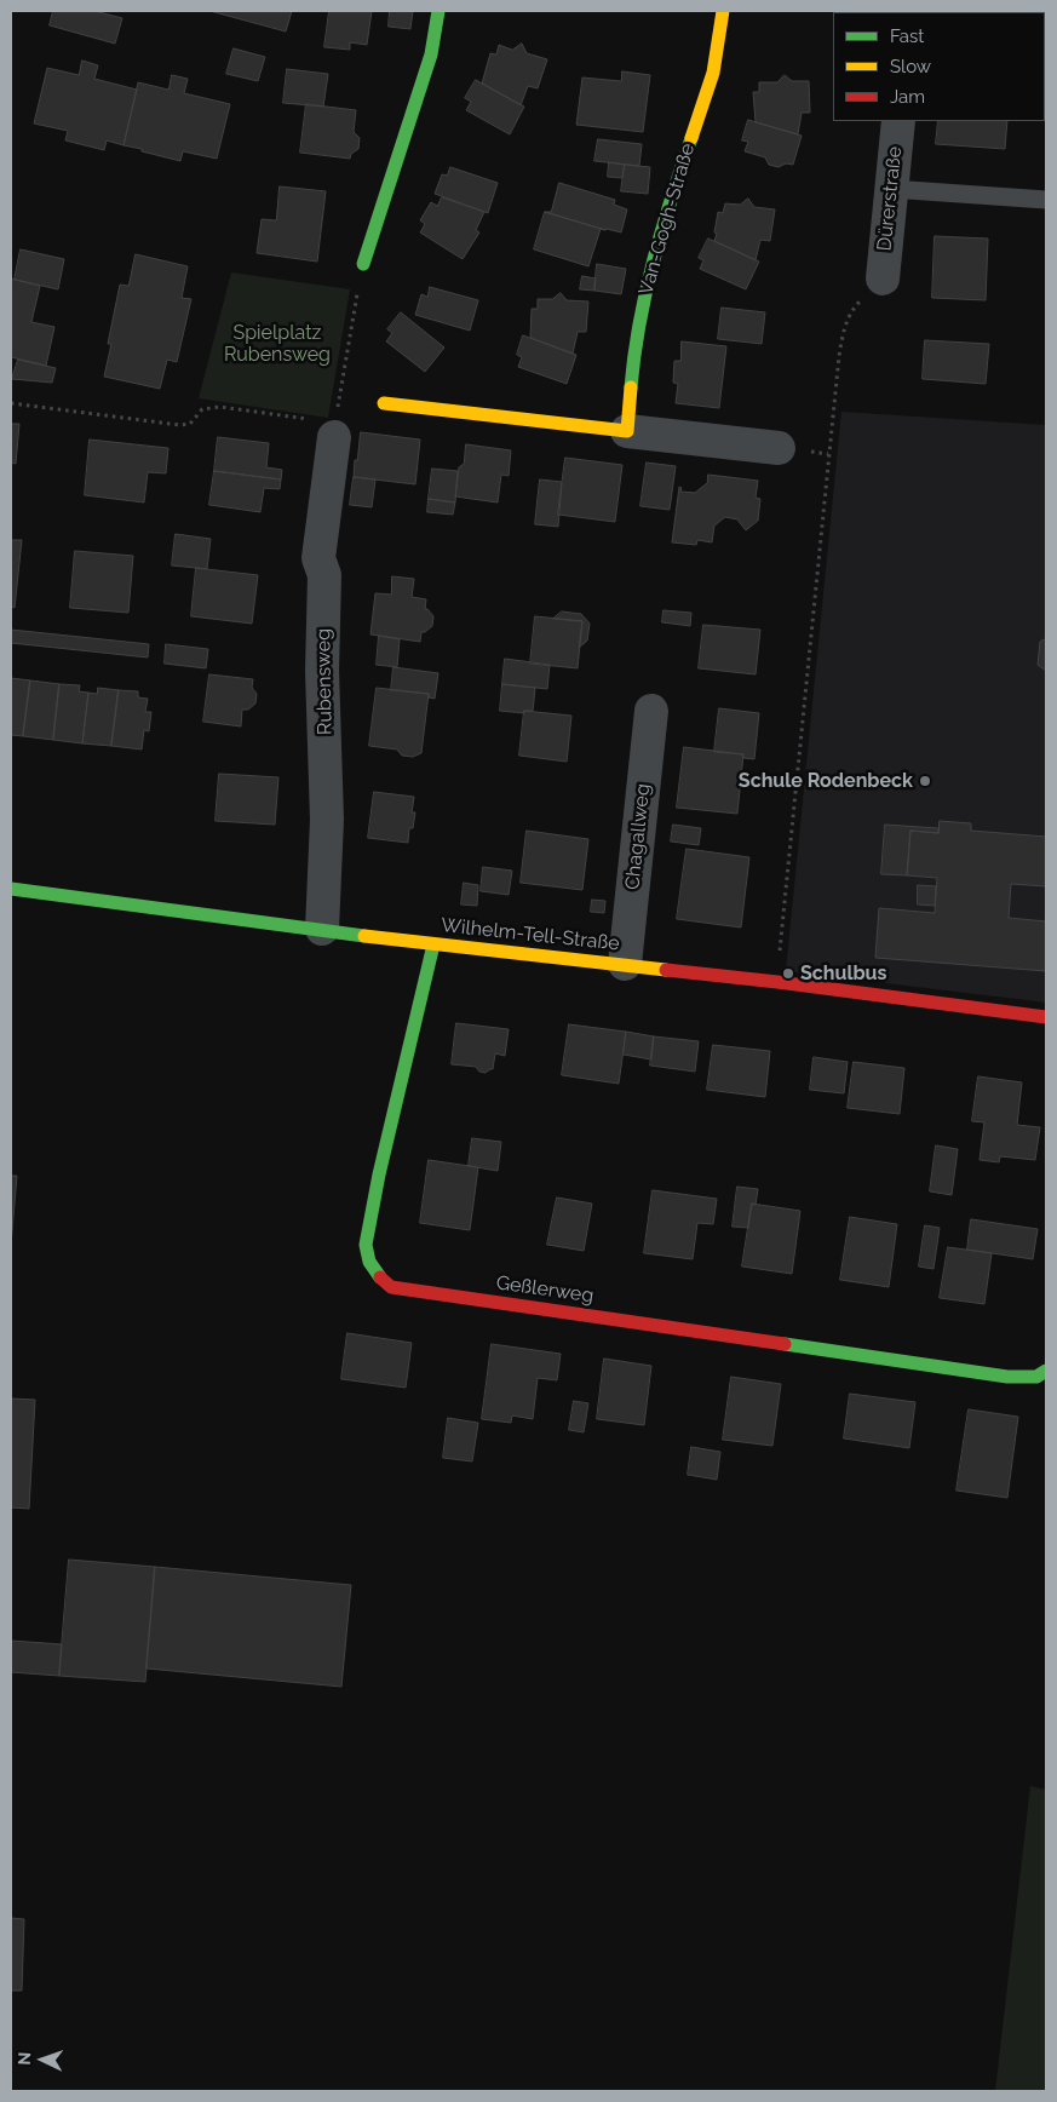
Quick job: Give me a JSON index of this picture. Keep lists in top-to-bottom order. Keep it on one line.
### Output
{"streets":{"street":["Dürerstraße","Van-Gogh-Straße","Rubensweg","Chagallweg","Wilhelm-Tell-Straße","Geßlerweg"]},"crossings":[["Rubensweg","Wilhelm-Tell-Straße"],["Chagallweg","Wilhelm-Tell-Straße"],["Wilhelm-Tell-Straße","Geßlerweg"]],"parks":["Spielplatz Rubensweg"],"places":["Schule Rodenbeck","Schulbus"],"legend":["Fast","Slow","Jam"],"north":"left"}
